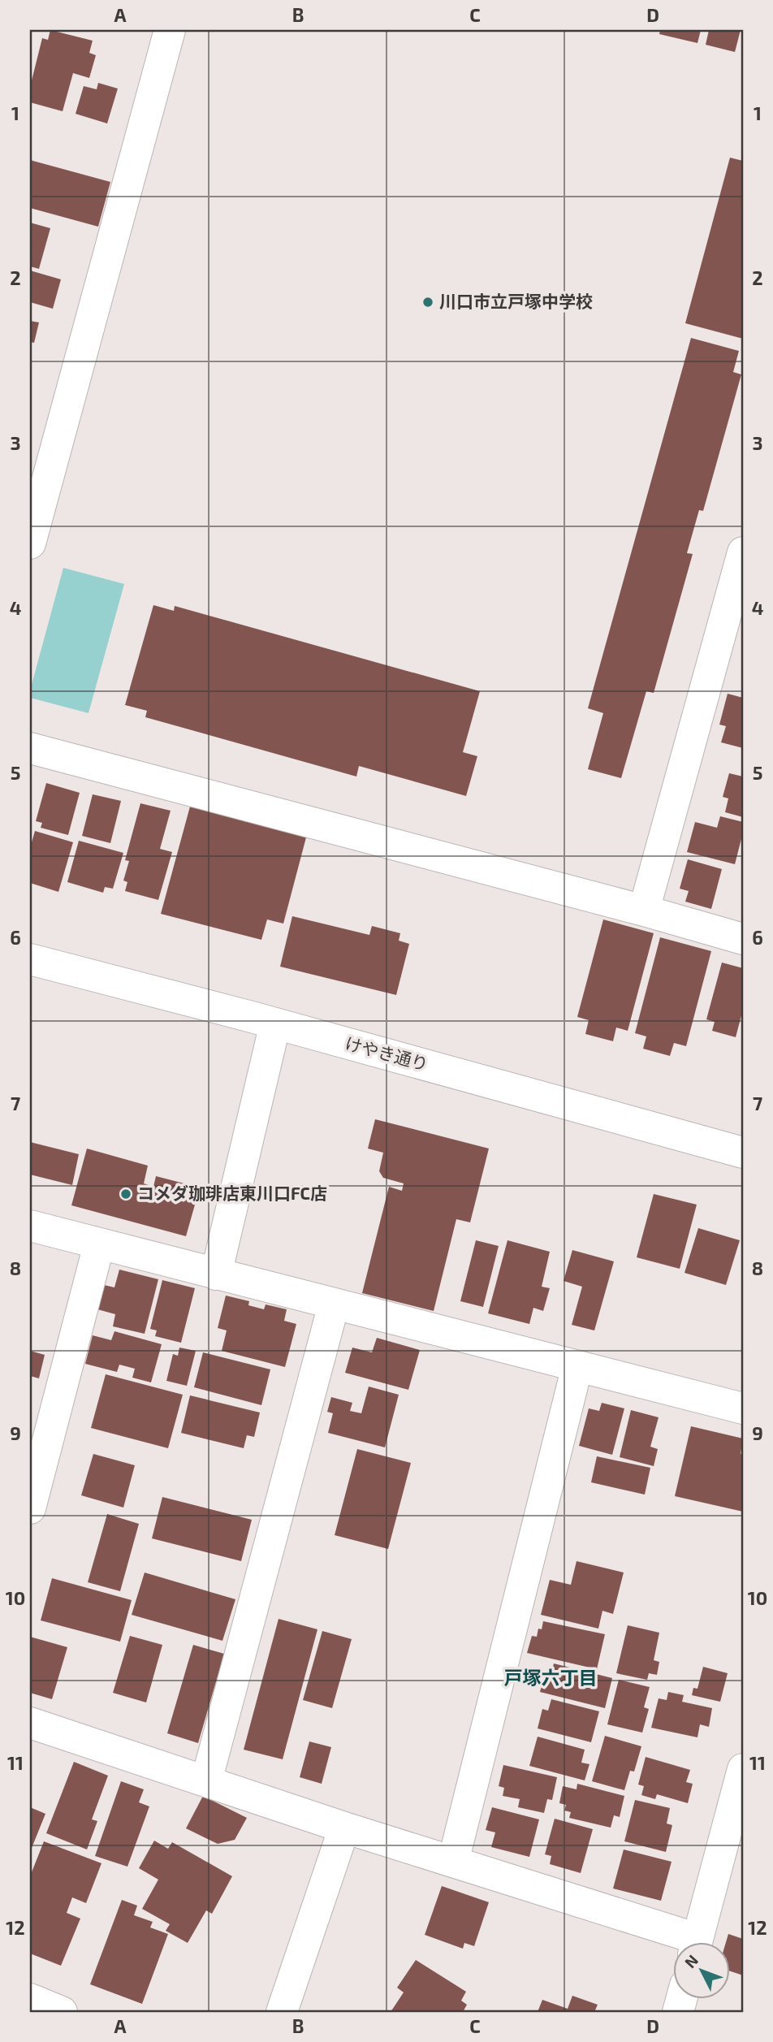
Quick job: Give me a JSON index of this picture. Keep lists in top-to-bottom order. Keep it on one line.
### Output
{"streets":{"street":["けやき通り"]},"districts":["戸塚六丁目"],"places":["川口市立戸塚中学校","コメダ珈琲店東川口FC店"],"north":"top left","grid":{"columns":["A","B","C","D"],"rows":["1","2","3","4","5","6","7","8","9","10","11","12"]}}
